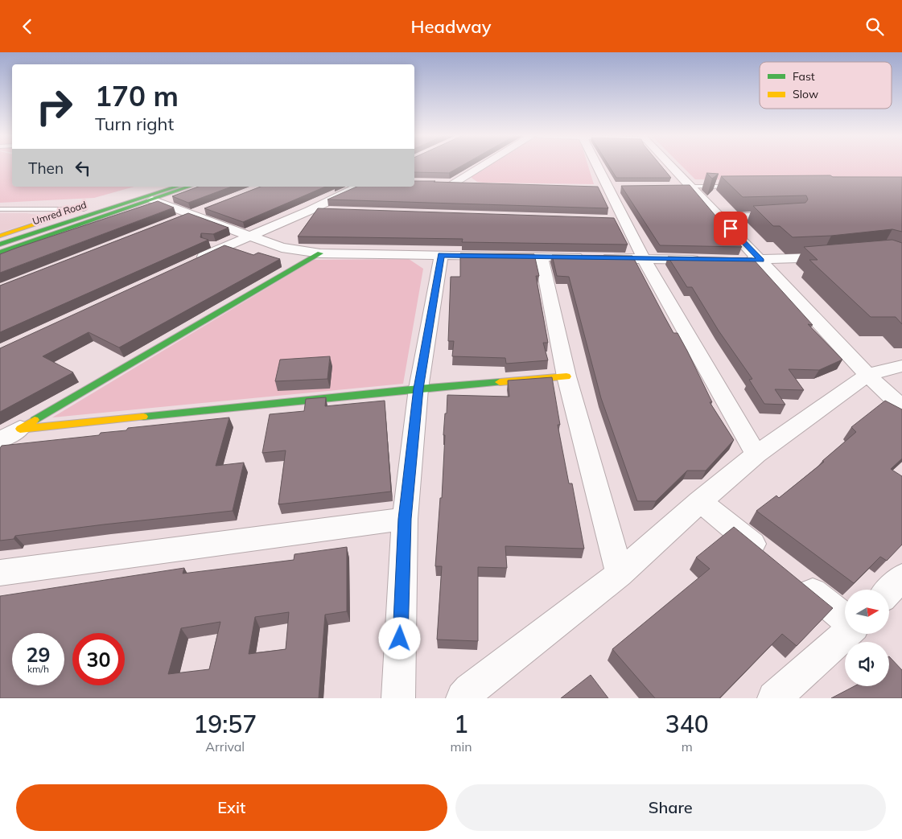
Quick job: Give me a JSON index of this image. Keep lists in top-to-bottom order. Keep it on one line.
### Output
{"streets":{"street":["Umred Road"]},"legend":["Fast","Slow"],"north":"right","page":{"header":"Headway","turn":["170 m","Turn right"],"then":"Then","speed":"29 km/h","limit":"30","eta":["19:57","Arrival","1","min","340","m"],"buttons":["Exit","Share"]}}
